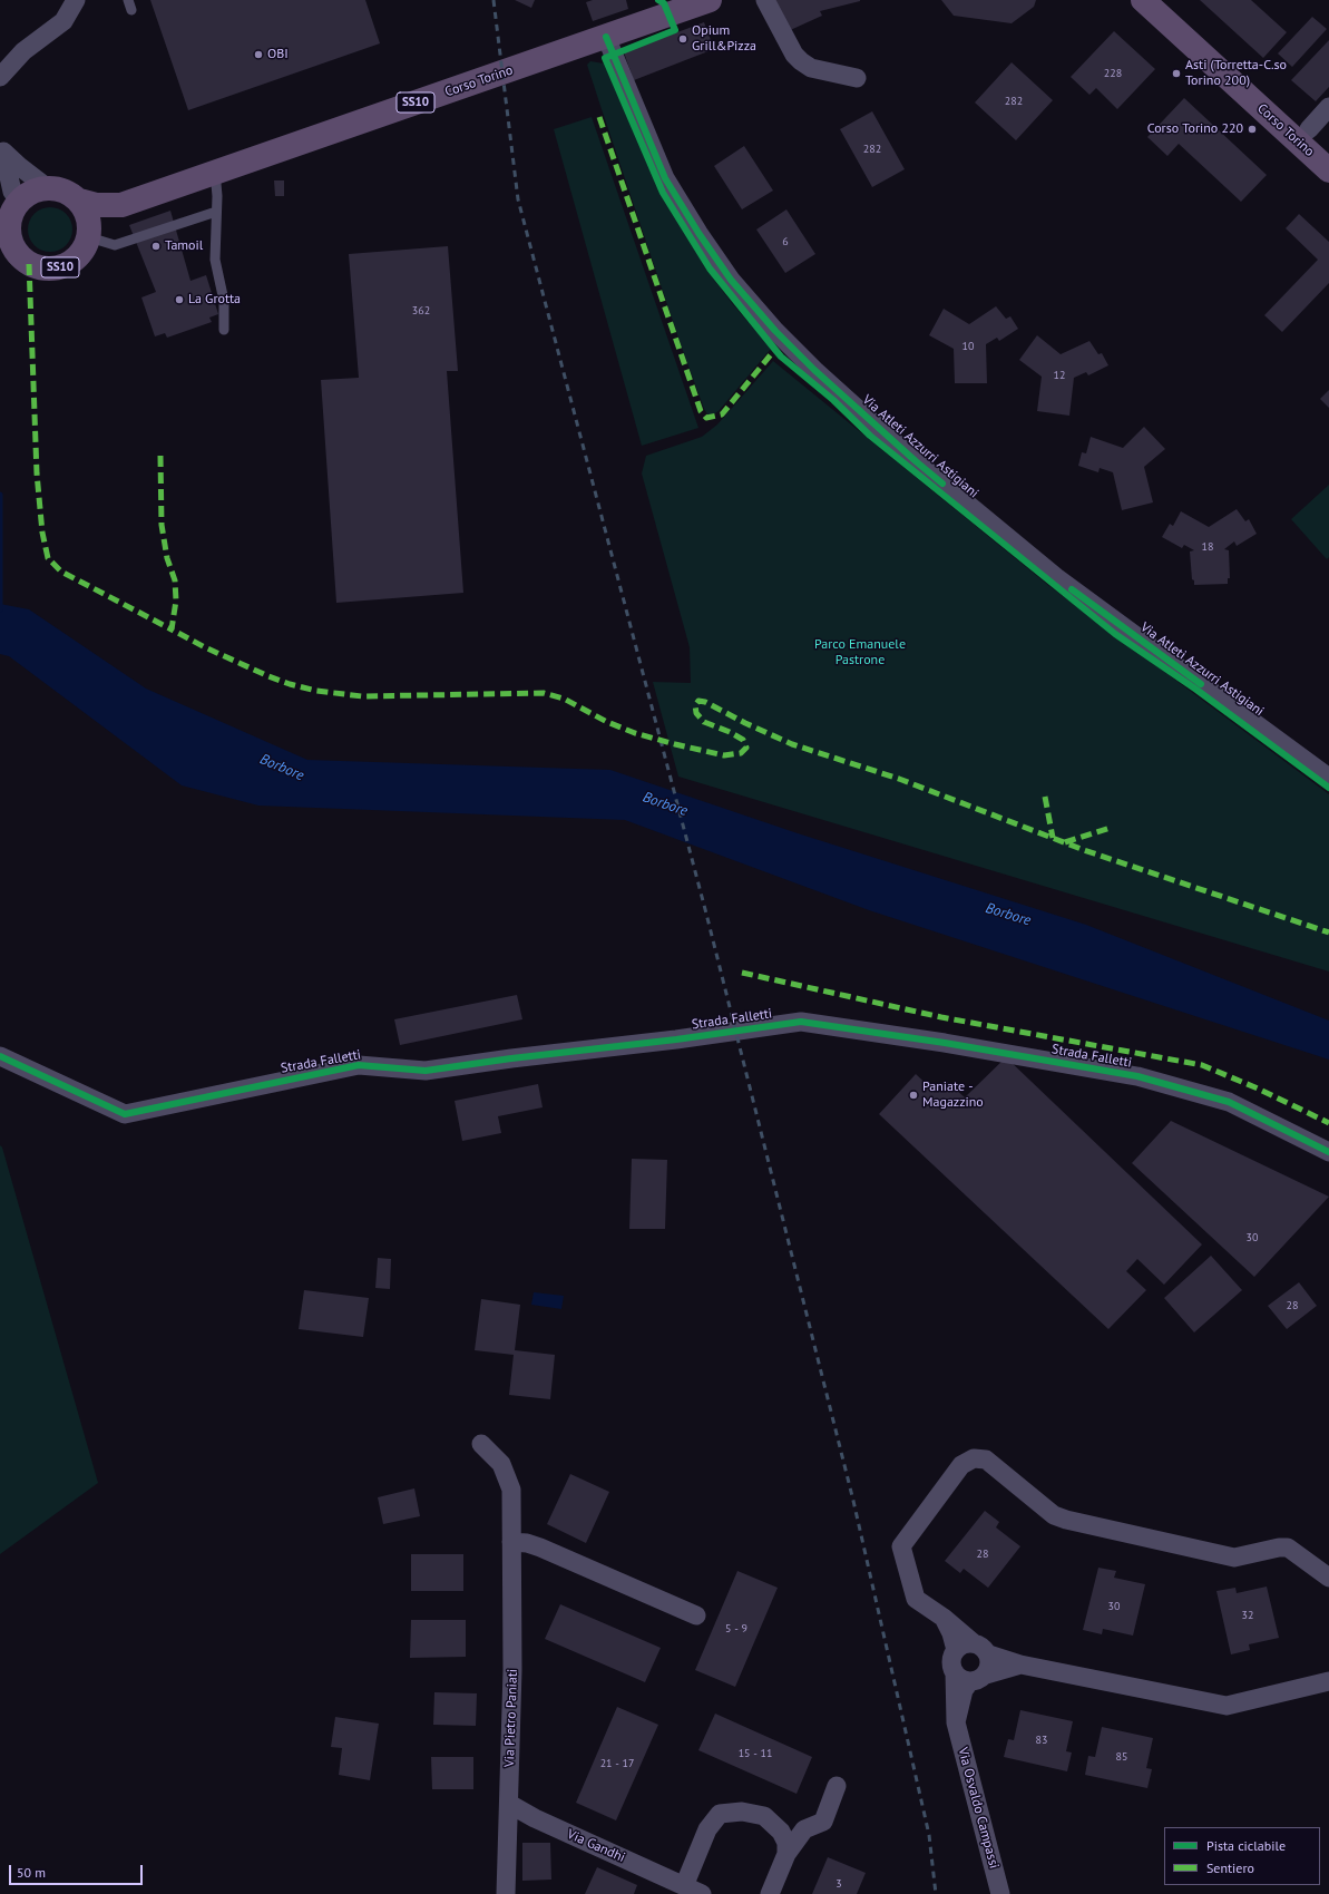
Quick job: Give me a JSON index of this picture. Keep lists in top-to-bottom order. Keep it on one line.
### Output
{"streets":{"main road":["Corso Torino","SS10"],"street":["Via Atleti Azzurri Astigiani","Strada Falletti","Via Pietro Paniati","Via Osvaldo Campassi","Via Gandhi"]},"crossings":[["Corso Torino","Via Atleti Azzurri Astigiani"],["Via Pietro Paniati","Via Gandhi"]],"water":["Borbore"],"parks":["Parco Emanuele Pastrone"],"places":["Opium Grill&Pizza","OBI","Asti (Torretta-C.so Torino 200)","Corso Torino 220","Tamoil","La Grotta","Paniate - Magazzino"],"house_numbers":["228","282","282","6","362","10","12","18","30","28","28","30","32","5 - 9","83","15 - 11","85","21 - 17","3"],"legend":["Pista ciclabile","Sentiero"],"scale_bar":"50 m"}
